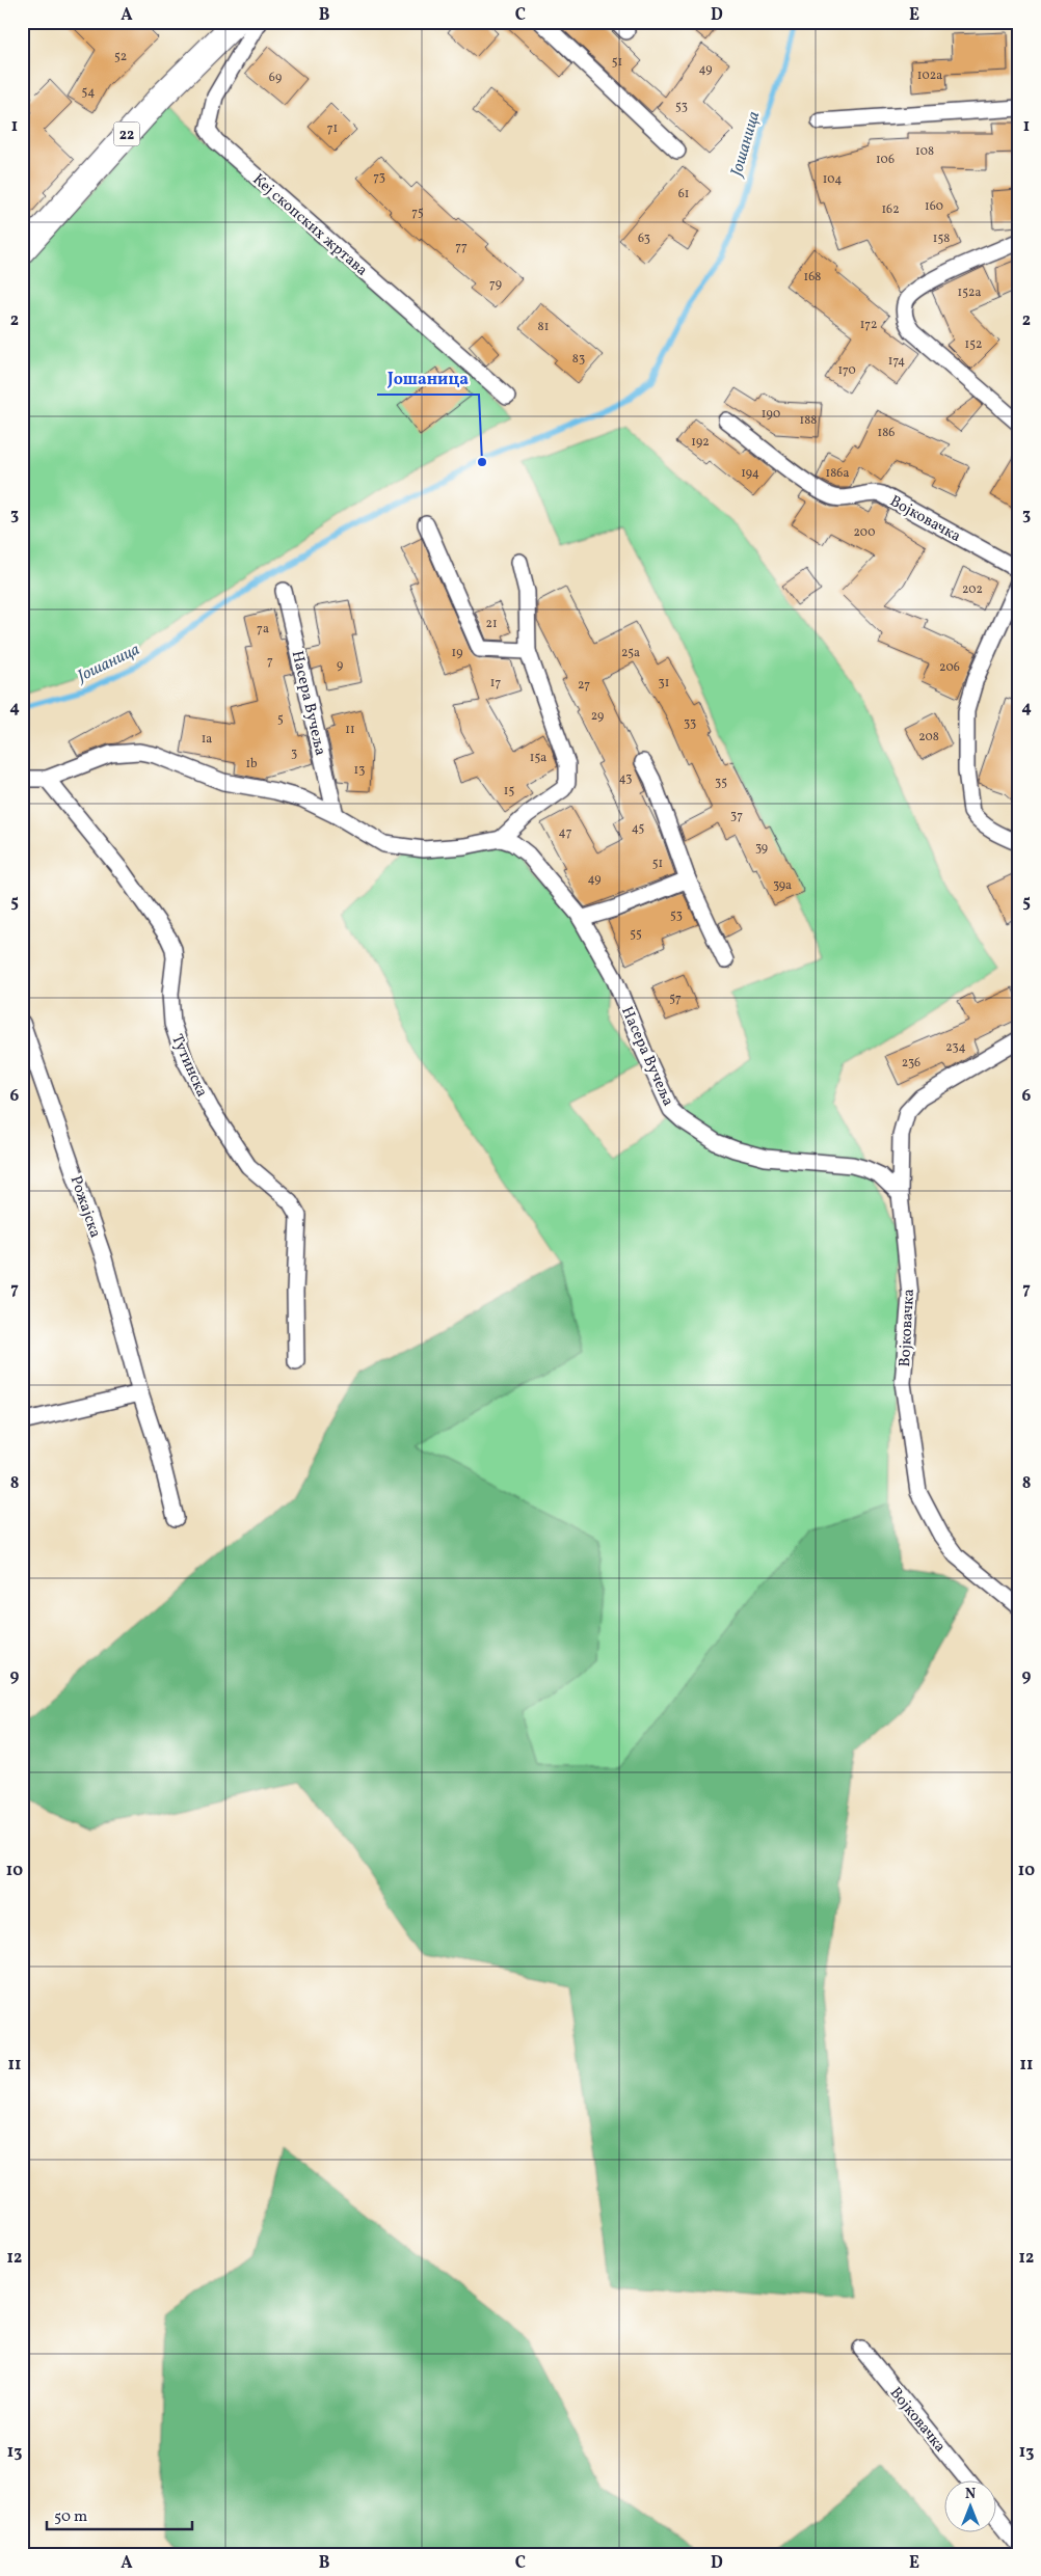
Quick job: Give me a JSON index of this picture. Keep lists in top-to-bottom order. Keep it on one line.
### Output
{"streets":{"main road":["22"],"street":["Кеј скопских жртава","Војковачка","Насера Вучеља","Тутинска","Рожајска"]},"crossings":[["Војковачка","Насера Вучеља"]],"water":["Јошаница"],"places":["Јошаница"],"house_numbers":["52","51","49","102a","69","54","53","71","108","106","73","104","61","160","162","75","63","158","77","168","79","152a","172","81","152","83","174","170","190","188","186","192","194","186a","200","202","21","7a","19","25a","7","9","206","17","31","27","29","5","33","11","208","1a","3","15a","1b","13","43","35","15","37","45","47","39","51","49","39a","53","55","57","234","236"],"scale_bar":"50 m","north":"top","grid":{"columns":["A","B","C","D","E"],"rows":["1","2","3","4","5","6","7","8","9","10","11","12","13"]}}
